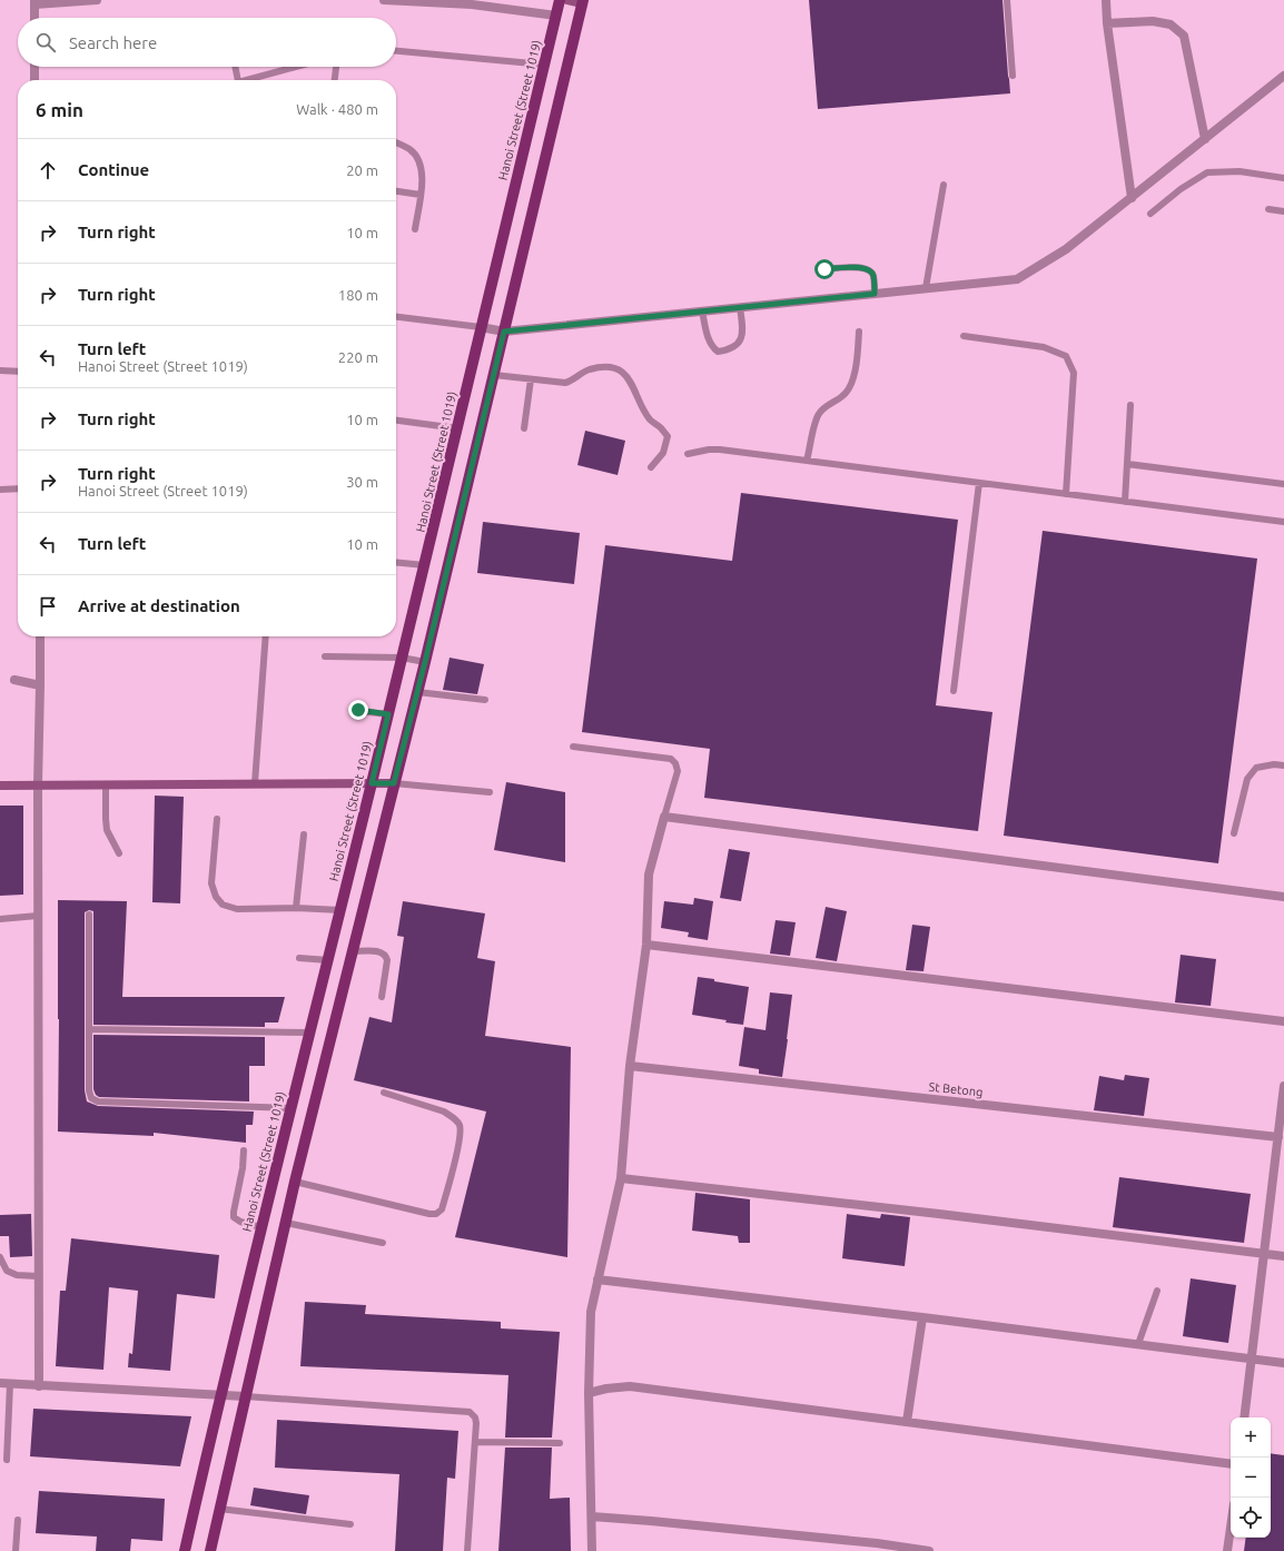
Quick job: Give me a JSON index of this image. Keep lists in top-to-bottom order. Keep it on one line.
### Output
{"streets":{"main road":["Hanoi Street (Street 1019)"],"street":["St Betong"]},"page":{"search":"Search here","heading":["6 min","Walk · 480 m"],"list":[["Continue","20 m"],["Turn right","10 m"],["Turn right","180 m"],["Turn left","Hanoi Street (Street 1019)","220 m"],["Turn right","10 m"],["Turn right","Hanoi Street (Street 1019)","30 m"],["Turn left","10 m"],"Arrive at destination"],"map_buttons":["+","−"]}}
